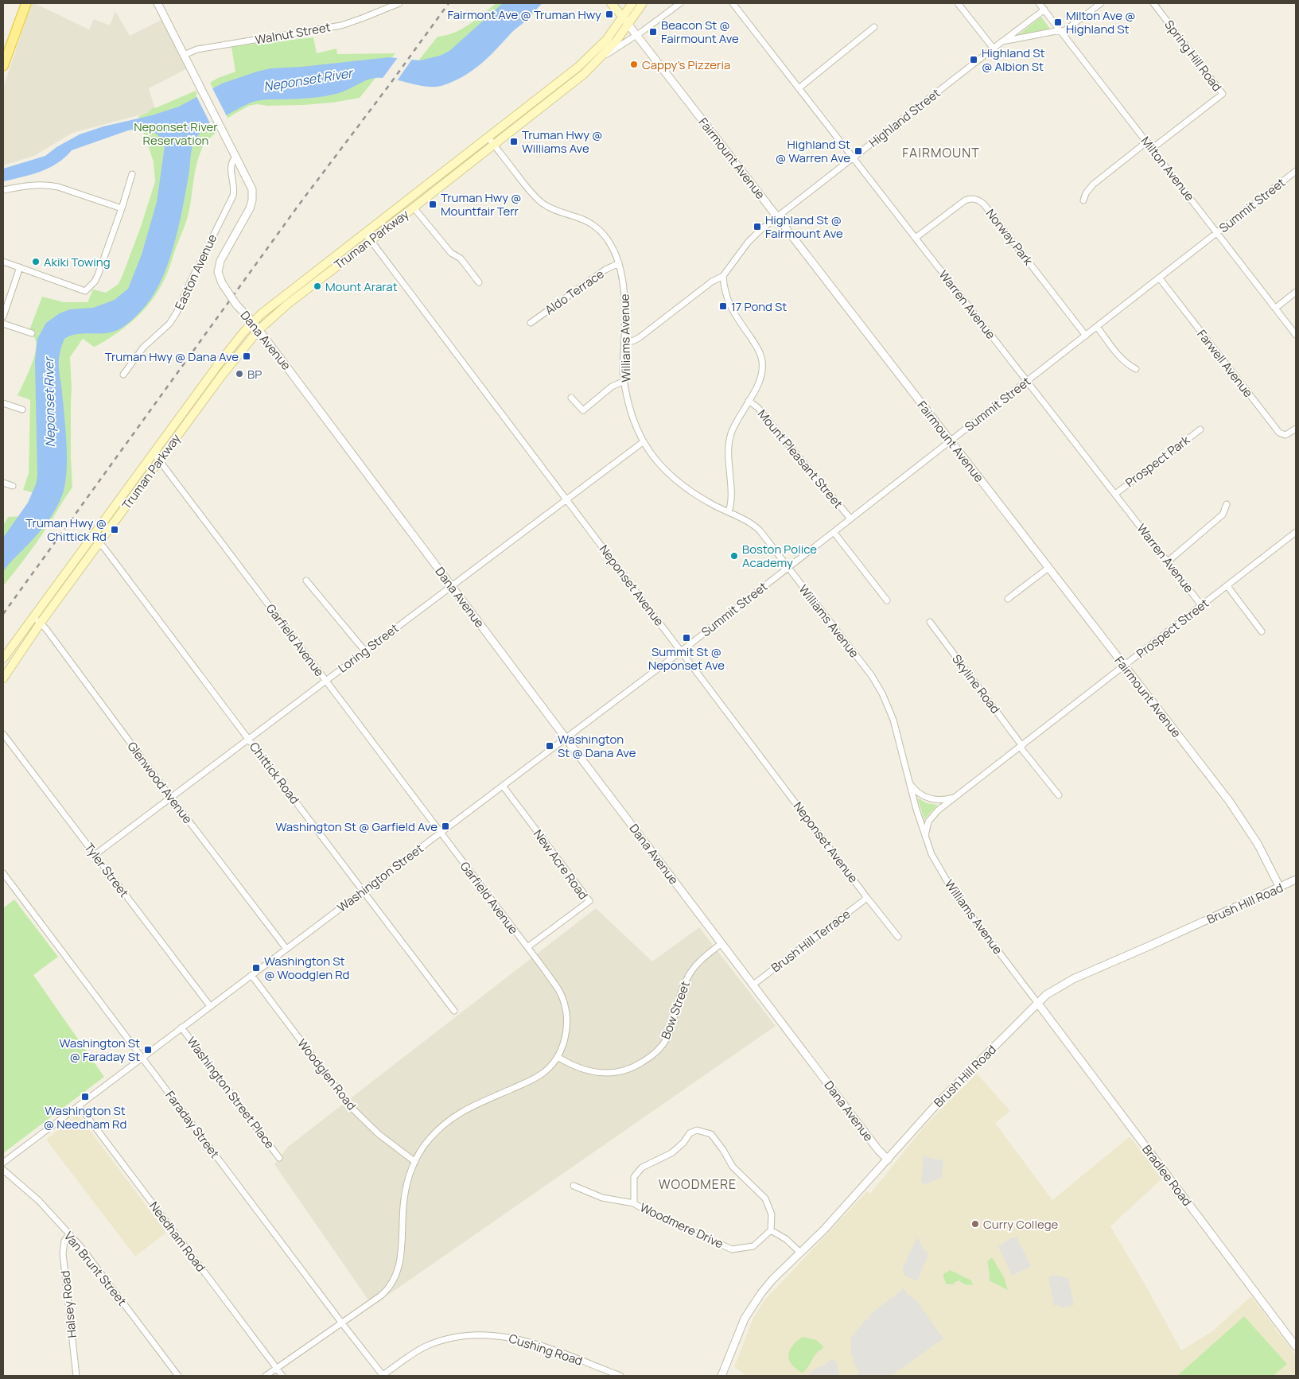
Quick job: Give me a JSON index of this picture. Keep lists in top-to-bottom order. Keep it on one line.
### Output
{"streets":{"main road":["Fairmount Avenue","Truman Parkway"],"street":["Walnut Street","Spring Hill Road","Highland Street","Milton Avenue","Summit Street","Norway Park","Easton Avenue","Aldo Terrace","Warren Avenue","Williams Avenue","Dana Avenue","Farwell Avenue","Mount Pleasant Street","Prospect Park","Neponset Avenue","Prospect Street","Garfield Avenue","Loring Street","Skyline Road","Chittick Road","Glenwood Avenue","New Acre Road","Tyler Street","Washington Street","Brush Hill Road","Brush Hill Terrace","Bow Street","Woodglen Road","Washington Street Place","Faraday Street","Bradlee Road","Woodmere Drive","Needham Road","Van Brunt Street","Halsey Road","Cushing Road"]},"crossings":[["Walnut Street","Dana Avenue"],["Spring Hill Road","Milton Avenue"],["Highland Street","Fairmount Avenue"],["Highland Street","Milton Avenue"],["Highland Street","Warren Avenue"],["Highland Street","Williams Avenue"],["Fairmount Avenue","Summit Street"],["Fairmount Avenue","Truman Parkway"],["Fairmount Avenue","Prospect Street"],["Fairmount Avenue","Brush Hill Road"],["Milton Avenue","Summit Street"],["Summit Street","Norway Park"],["Summit Street","Warren Avenue"],["Summit Street","Williams Avenue"],["Summit Street","Farwell Avenue"],["Summit Street","Mount Pleasant Street"],["Summit Street","Neponset Avenue"],["Summit Street","Washington Street"],["Norway Park","Warren Avenue"],["Truman Parkway","Williams Avenue"],["Truman Parkway","Dana Avenue"],["Truman Parkway","Neponset Avenue"],["Truman Parkway","Garfield Avenue"],["Truman Parkway","Chittick Road"],["Truman Parkway","Glenwood Avenue"],["Easton Avenue","Dana Avenue"],["Aldo Terrace","Williams Avenue"],["Warren Avenue","Prospect Park"],["Warren Avenue","Prospect Street"],["Williams Avenue","Prospect Street"],["Williams Avenue","Loring Street"],["Williams Avenue","Brush Hill Road"],["Williams Avenue","Bradlee Road"],["Dana Avenue","Loring Street"],["Dana Avenue","Washington Street"],["Dana Avenue","Brush Hill Road"],["Dana Avenue","Brush Hill Terrace"],["Dana Avenue","Bow Street"],["Neponset Avenue","Loring Street"],["Neponset Avenue","Washington Street"],["Neponset Avenue","Brush Hill Terrace"],["Prospect Street","Skyline Road"],["Garfield Avenue","Loring Street"],["Garfield Avenue","New Acre Road"],["Garfield Avenue","Washington Street"],["Garfield Avenue","Bow Street"],["Garfield Avenue","Woodglen Road"],["Garfield Avenue","Faraday Street"],["Garfield Avenue","Needham Road"],["Loring Street","Chittick Road"],["Loring Street","Glenwood Avenue"],["Loring Street","Tyler Street"],["Chittick Road","Washington Street"],["Glenwood Avenue","Washington Street"],["New Acre Road","Washington Street"],["Tyler Street","Washington Street"],["Washington Street","Woodglen Road"],["Washington Street","Washington Street Place"],["Washington Street","Faraday Street"],["Washington Street","Needham Road"],["Brush Hill Road","Bradlee Road"],["Faraday Street","Cushing Road"],["Van Brunt Street","Halsey Road"]],"districts":["FAIRMOUNT","WOODMERE"],"water":["Neponset River"],"parks":["Neponset River Reservation"],"places":{"transit":["Fairmont Ave @ Truman Hwy","Milton Ave @ Highland St","Beacon St @ Fairmount Ave","Highland St @ Albion St","Truman Hwy @ Williams Ave","Highland St @ Warren Ave","Truman Hwy @ Mountfair Terr","Highland St @ Fairmount Ave","17 Pond St","Truman Hwy @ Dana Ave","Truman Hwy @ Chittick Rd","Summit St @ Neponset Ave","Washington St @ Dana Ave","Washington St @ Garfield Ave","Washington St @ Woodglen Rd","Washington St @ Faraday St","Washington St @ Needham Rd"],"other":["Cappy's Pizzeria","Akiki Towing","Mount Ararat","BP","Boston Police Academy","Curry College"]}}
